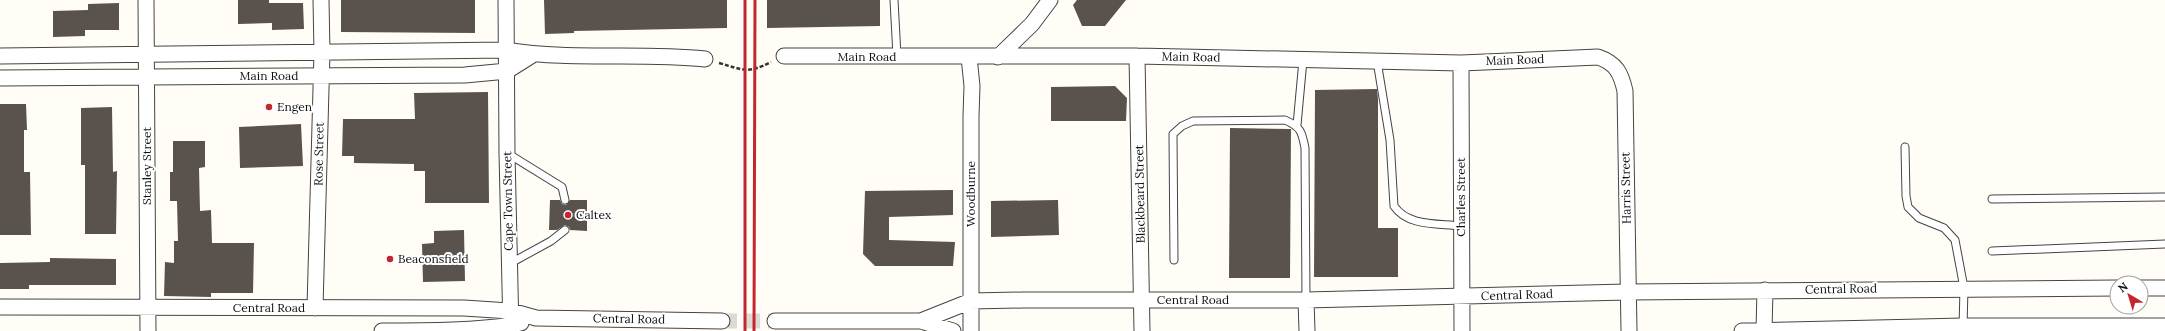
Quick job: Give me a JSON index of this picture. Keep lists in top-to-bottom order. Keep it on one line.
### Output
{"streets":{"street":["Main Road","Rose Street","Stanley Street","Harris Street","Woodburne","Blackbeard Street","Charles Street","Cape Town Street","Central Road"]},"crossings":[["Main Road","Rose Street"],["Main Road","Stanley Street"],["Main Road","Harris Street"],["Main Road","Woodburne"],["Main Road","Blackbeard Street"],["Main Road","Charles Street"],["Main Road","Cape Town Street"],["Rose Street","Central Road"],["Stanley Street","Central Road"],["Harris Street","Central Road"],["Woodburne","Central Road"],["Blackbeard Street","Central Road"],["Charles Street","Central Road"],["Cape Town Street","Central Road"]],"places":["Engen","Caltex","Beaconsfield"],"north":"top left"}
